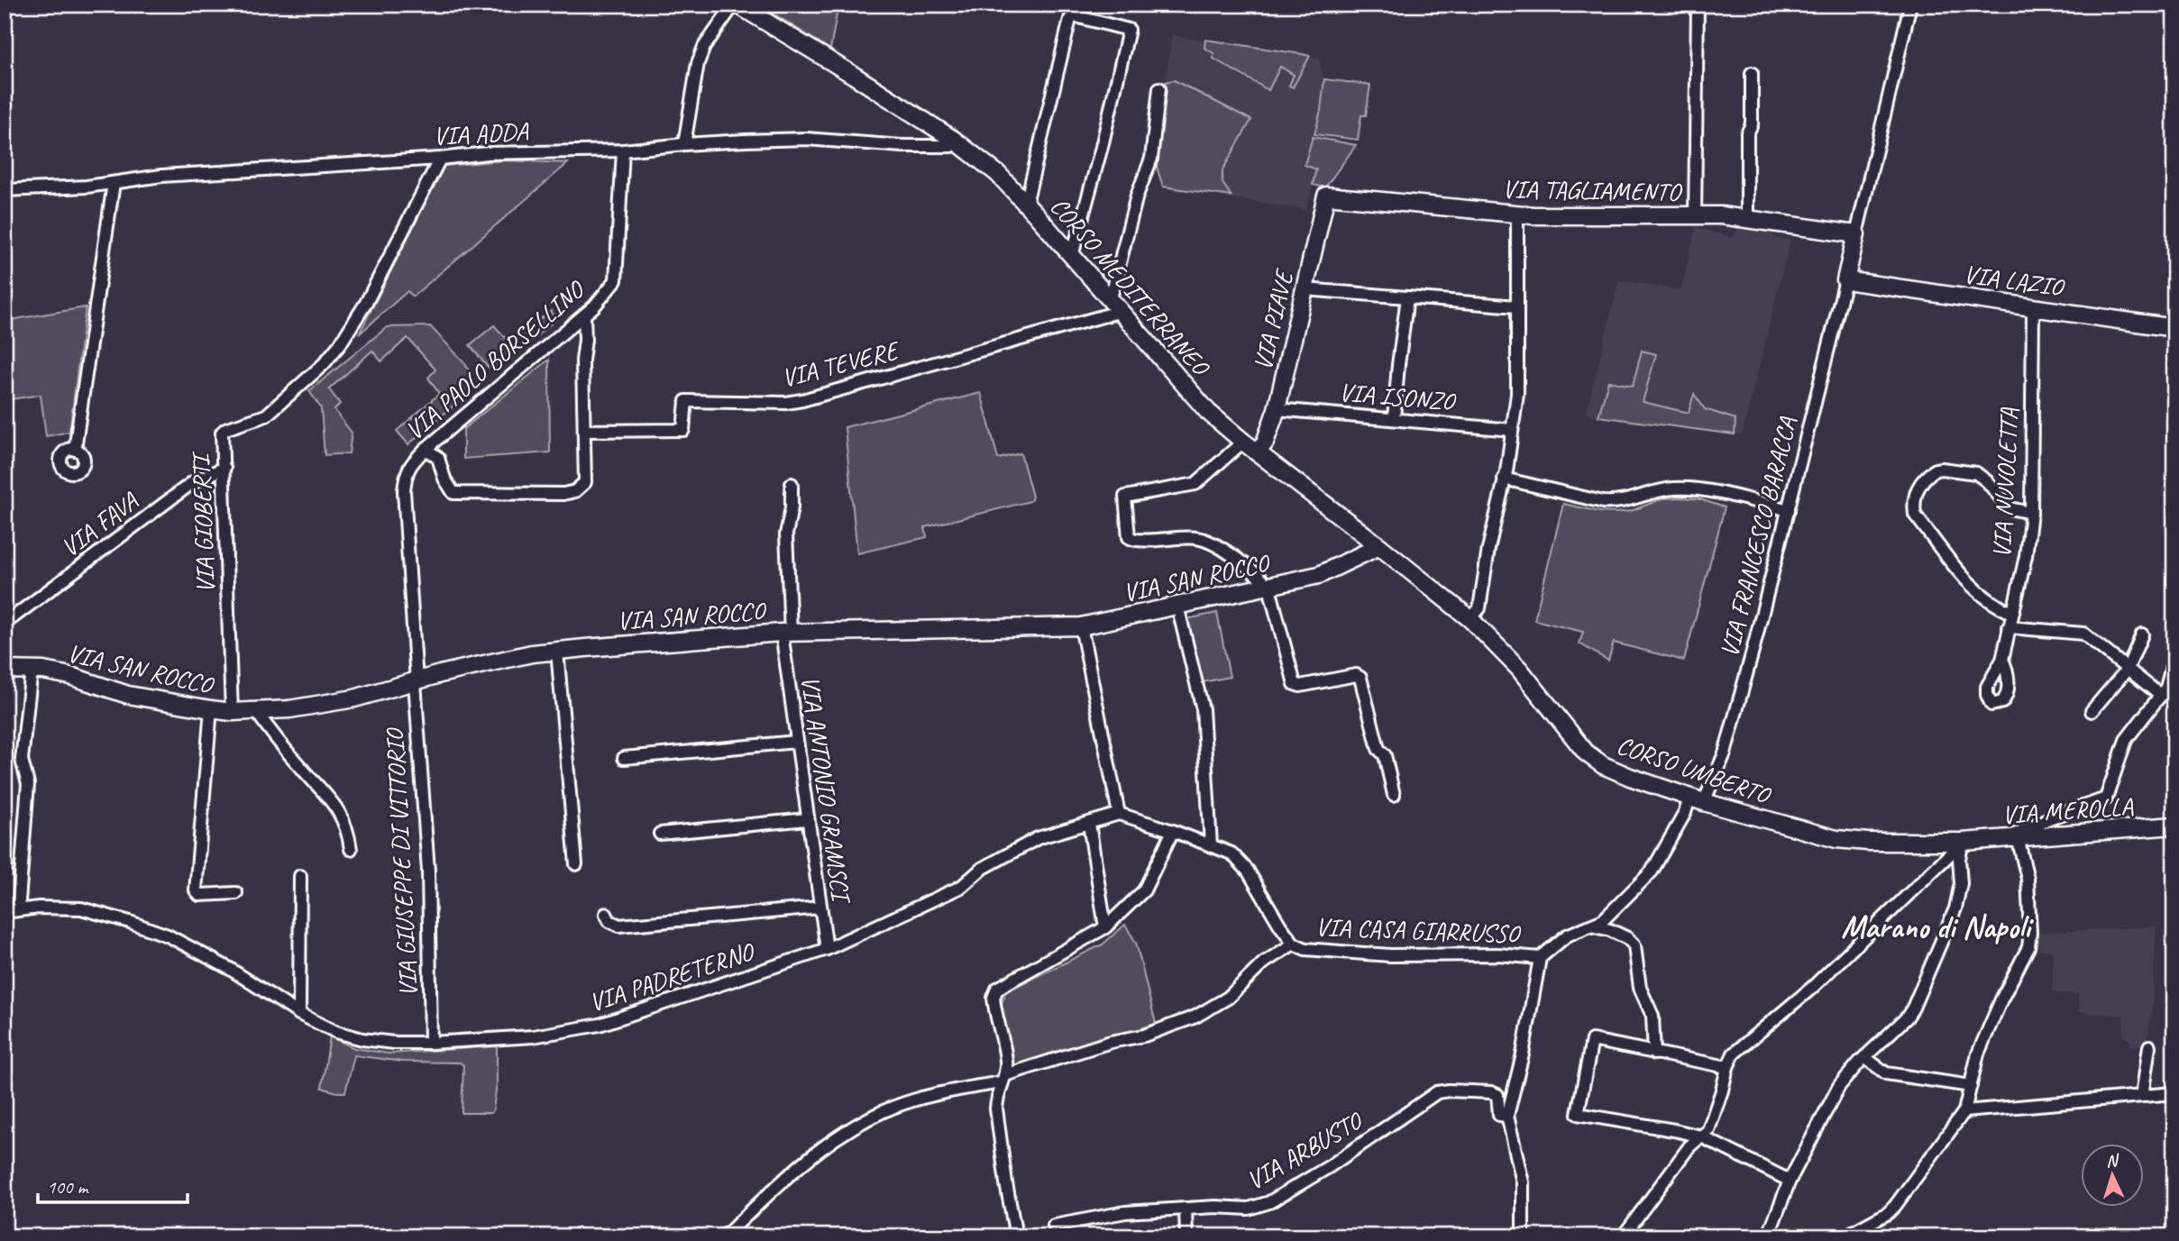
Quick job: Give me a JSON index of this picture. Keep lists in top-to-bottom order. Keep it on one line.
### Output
{"streets":{"main road":["VIA TAGLIAMENTO","VIA LAZIO","CORSO MEDITERRANEO","VIA PIAVE","VIA SAN ROCCO","CORSO UMBERTO","VIA MEROLLA"],"street":["VIA ADDA","VIA PAOLO BORSELLINO","VIA TEVERE","VIA ISONZO","VIA NUVOLETTA","VIA FAVA","VIA GIOBERTI","VIA FRANCESCO BARACCA","VIA ANTONIO GRAMSCI","VIA GIUSEPPE DI VITTORIO","VIA CASA GIARRUSSO","VIA PADRETERNO","VIA ARBUSTO"]},"crossings":[["VIA ADDA","CORSO MEDITERRANEO"],["VIA ADDA","VIA PAOLO BORSELLINO"],["VIA ADDA","VIA GIOBERTI"],["VIA TAGLIAMENTO","VIA PIAVE"],["VIA LAZIO","VIA NUVOLETTA"],["VIA LAZIO","VIA FRANCESCO BARACCA"],["CORSO MEDITERRANEO","VIA PIAVE"],["CORSO MEDITERRANEO","VIA TEVERE"],["CORSO MEDITERRANEO","VIA SAN ROCCO"],["CORSO MEDITERRANEO","CORSO UMBERTO"],["VIA PIAVE","VIA ISONZO"],["VIA PAOLO BORSELLINO","VIA SAN ROCCO"],["VIA PAOLO BORSELLINO","VIA GIUSEPPE DI VITTORIO"],["VIA FAVA","VIA GIOBERTI"],["VIA GIOBERTI","VIA SAN ROCCO"],["VIA FRANCESCO BARACCA","CORSO UMBERTO"],["VIA FRANCESCO BARACCA","VIA CASA GIARRUSSO"],["VIA SAN ROCCO","VIA ANTONIO GRAMSCI"],["VIA SAN ROCCO","VIA GIUSEPPE DI VITTORIO"],["CORSO UMBERTO","VIA MEROLLA"],["VIA ANTONIO GRAMSCI","VIA PADRETERNO"],["VIA GIUSEPPE DI VITTORIO","VIA PADRETERNO"]],"districts":["Marano di Napoli"],"scale_bar":"100 m","north":"top"}
